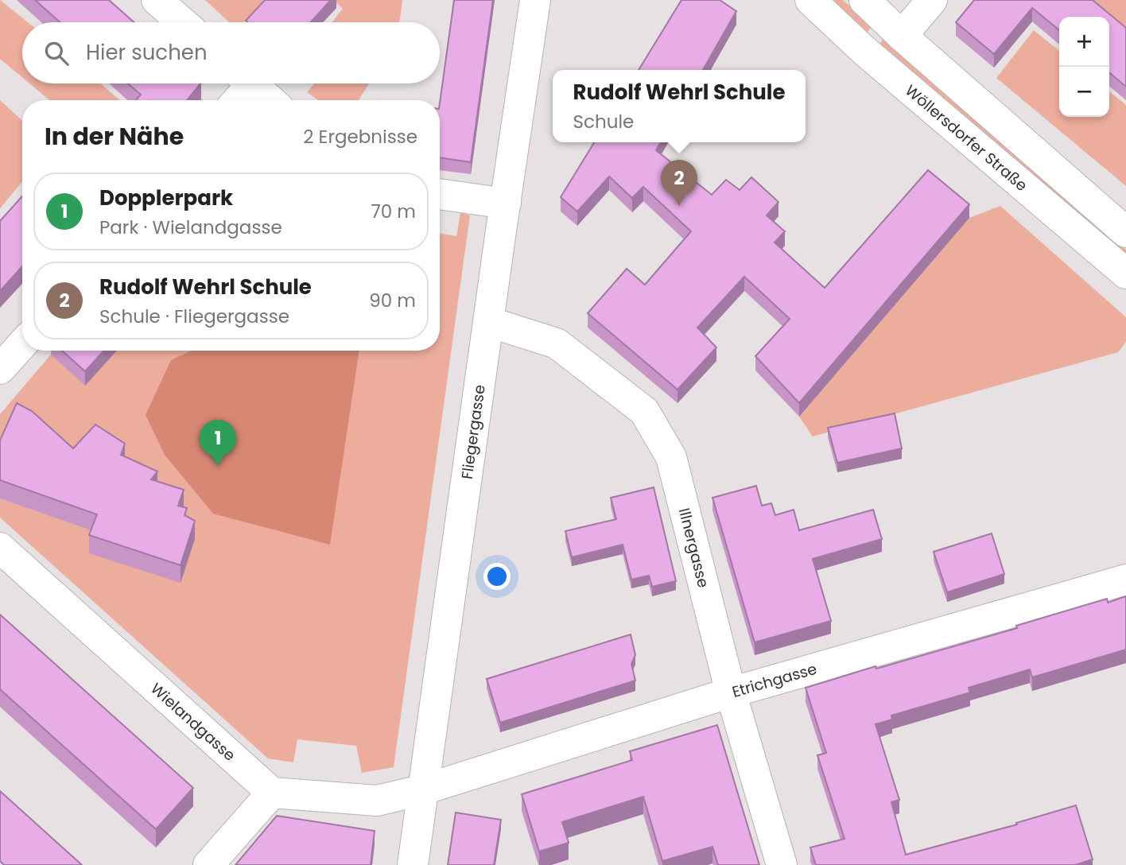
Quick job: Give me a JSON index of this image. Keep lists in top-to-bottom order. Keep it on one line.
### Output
{"streets":{"street":["Wöllersdorfer Straße","Fliegergasse","Illnergasse","Etrichgasse","Wielandgasse"]},"crossings":[["Fliegergasse","Illnergasse"],["Fliegergasse","Etrichgasse"],["Illnergasse","Etrichgasse"]],"page":{"map_buttons":["+","−"],"search":"Hier suchen","popup":["Rudolf Wehrl Schule","Schule"],"heading":["In der Nähe","2 Ergebnisse"],"pins":["2","1"],"list":[{"mark":"1","name":"Dopplerpark","note":"Park · Wielandgasse","value":"70 m"},{"mark":"2","name":"Rudolf Wehrl Schule","note":"Schule · Fliegergasse","value":"90 m"}]}}
